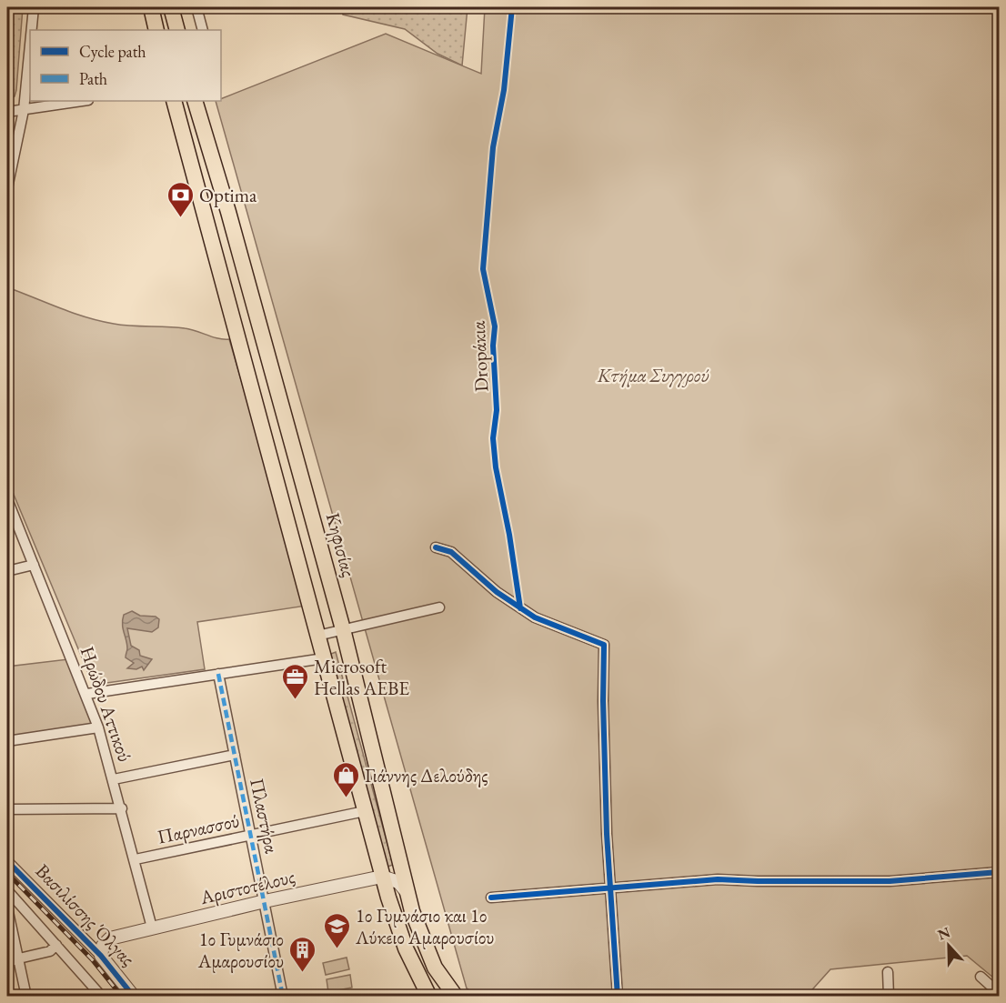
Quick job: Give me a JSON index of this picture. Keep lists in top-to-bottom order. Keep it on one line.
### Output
{"streets":{"main road":["Κηφισίας"],"street":["Ηρώδου Αττικού","Πλαστήρα","Παρνασσού","Αριστοτέλους","Βασιλίσσης Όλγας"],"cycle path":["Dropάκια"]},"crossings":[["Ηρώδου Αττικού","Παρνασσού"],["Ηρώδου Αττικού","Αριστοτέλους"],["Πλαστήρα","Παρνασσού"],["Πλαστήρα","Αριστοτέλους"],["Αριστοτέλους","Βασιλίσσης Όλγας"]],"parks":["Κτήμα Συγγρού"],"places":{"bank":["Optima"],"office":["Microsoft Hellas AEBE"],"shop":["Γιάννης Δελούδης"],"school or university":["1ο Γυμνάσιο και 1ο Λύκειο Αμαρουσίου"],"building":["1ο Γυμνάσιο Αμαρουσίου"]},"legend":["Cycle path","Path"],"north":"top"}
